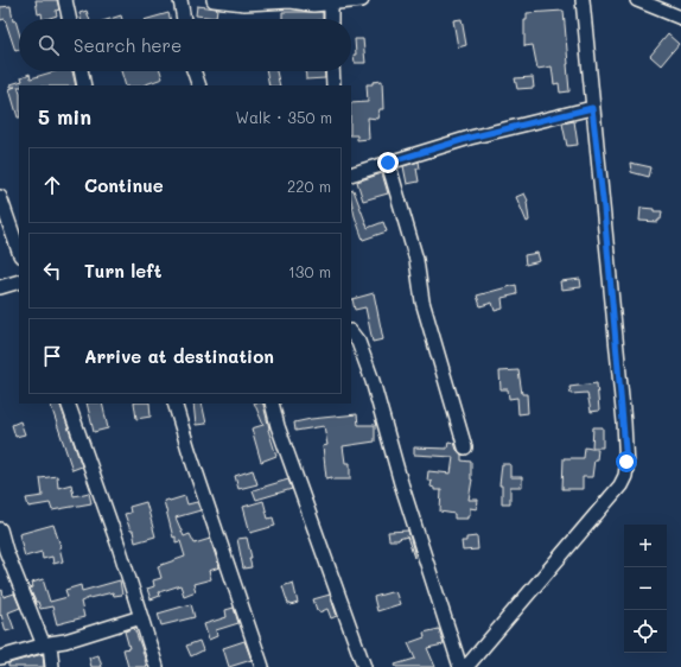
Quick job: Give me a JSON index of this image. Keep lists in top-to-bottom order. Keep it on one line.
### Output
{"page":{"search":"Search here","heading":["5 min","Walk · 350 m"],"list":[["Continue","220 m"],["Turn left","130 m"],"Arrive at destination"],"map_buttons":["+","−"]}}
